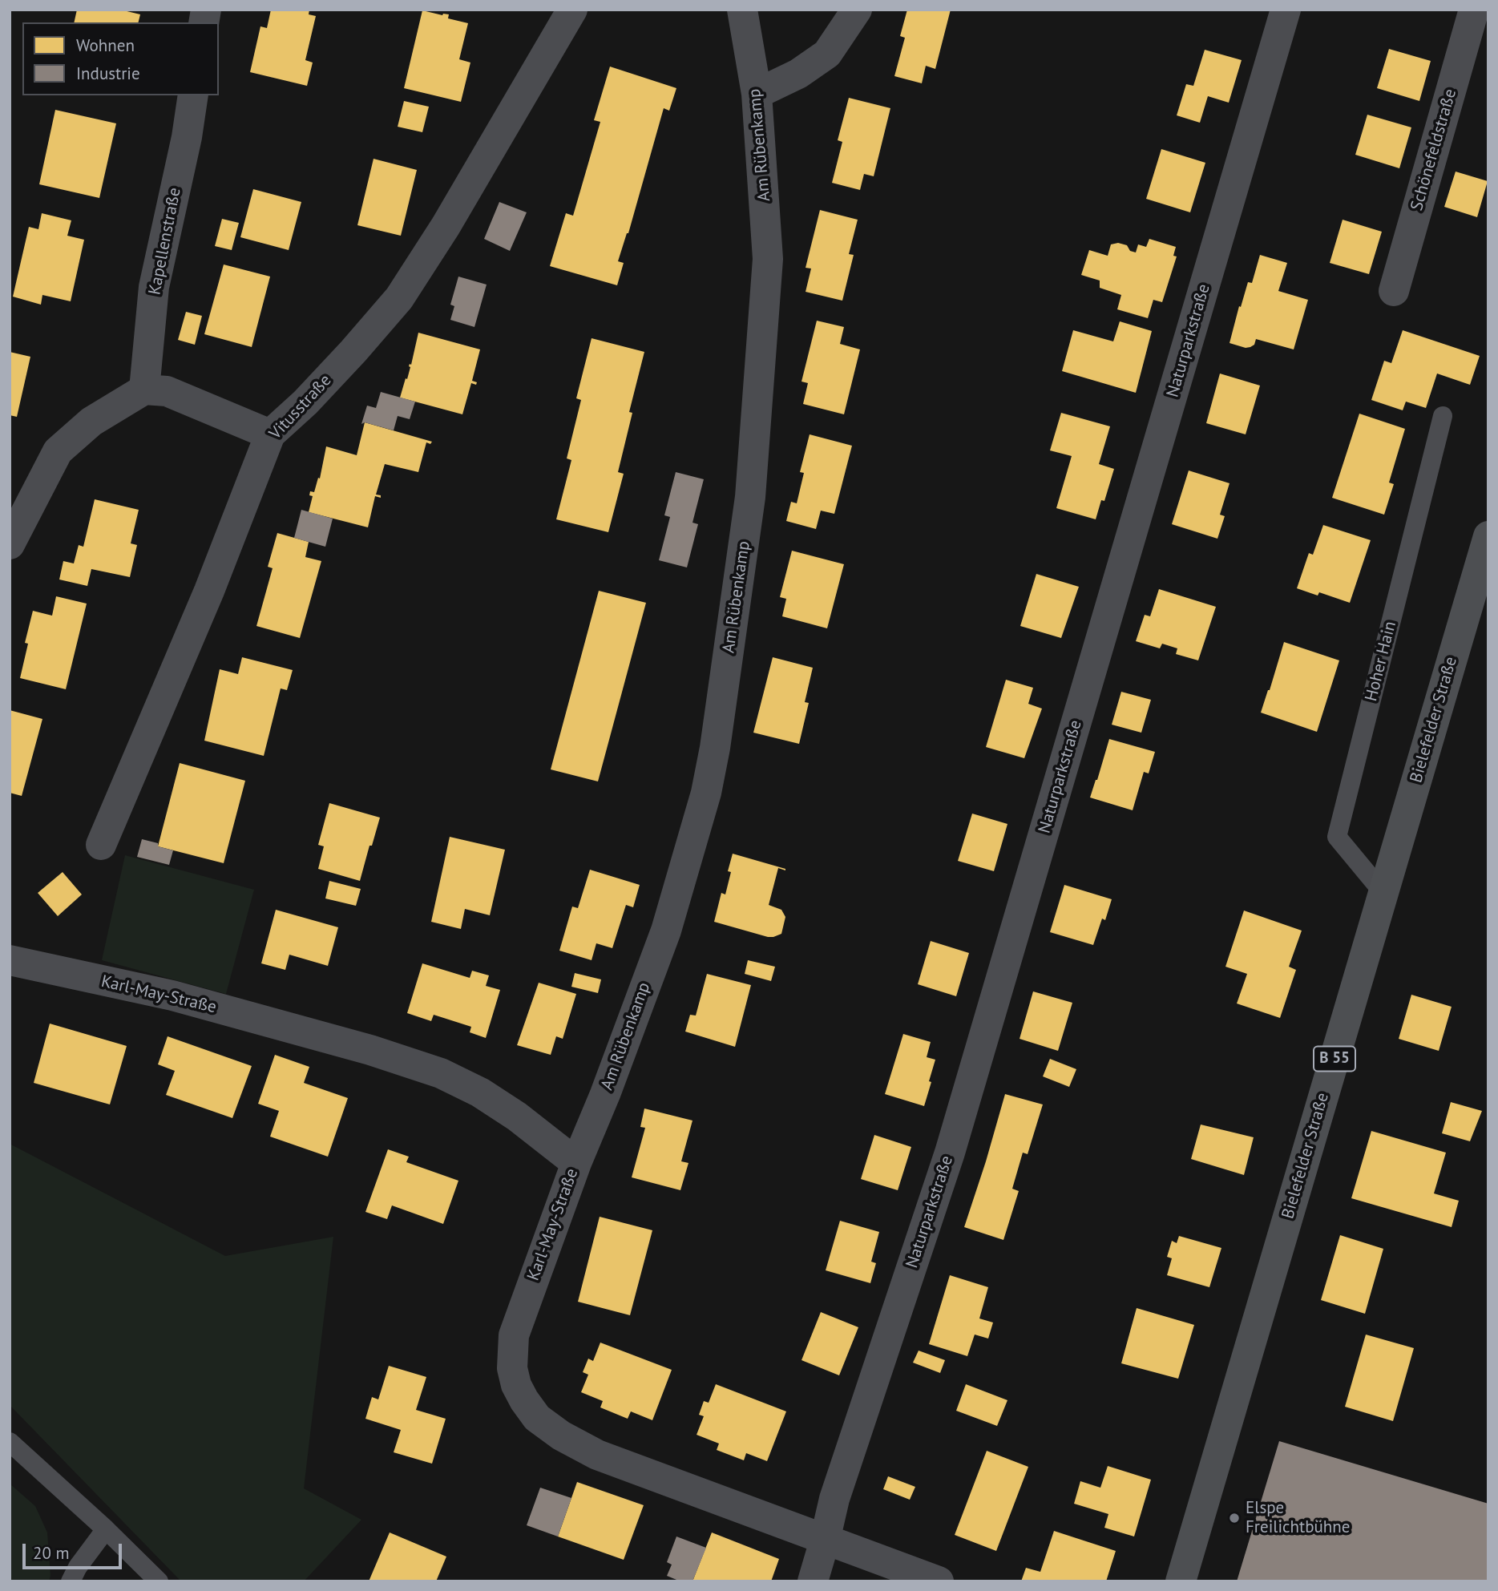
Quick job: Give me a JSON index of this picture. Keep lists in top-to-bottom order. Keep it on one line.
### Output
{"streets":{"main road":["Bielefelder Straße","B 55"],"street":["Am Rübenkamp","Schönefeldstraße","Kapellenstraße","Naturparkstraße","Vitusstraße","Karl-May-Straße"],"lane":["Hoher Hain"]},"crossings":[["Am Rübenkamp","Karl-May-Straße"],["Naturparkstraße","Karl-May-Straße"],["Hoher Hain","Bielefelder Straße"]],"places":["Elspe Freilichtbühne"],"legend":["Wohnen","Industrie"],"scale_bar":"20 m"}
